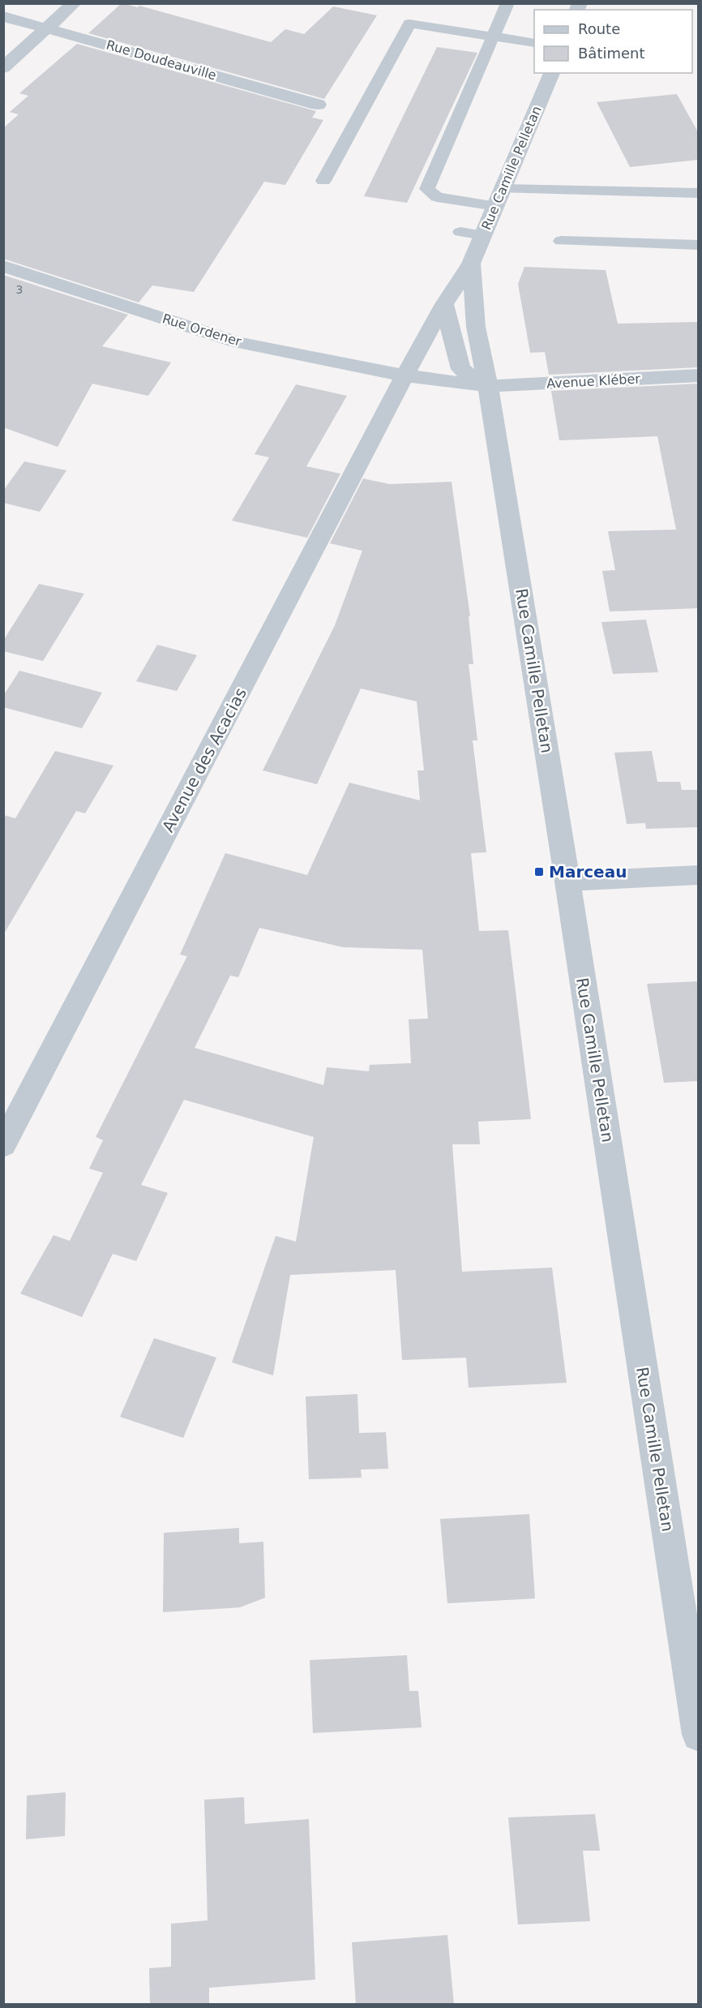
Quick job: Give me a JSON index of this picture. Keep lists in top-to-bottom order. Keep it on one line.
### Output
{"streets":{"street":["Rue Doudeauville","Rue Camille Pelletan","Rue Ordener","Avenue Kléber","Avenue des Acacias"]},"crossings":[["Rue Camille Pelletan","Rue Ordener"],["Rue Camille Pelletan","Avenue Kléber"],["Rue Camille Pelletan","Avenue des Acacias"],["Rue Ordener","Avenue Kléber"],["Rue Ordener","Avenue des Acacias"]],"places":{"transit":["Marceau"]},"house_numbers":["3"],"legend":["Route","Bâtiment"]}
